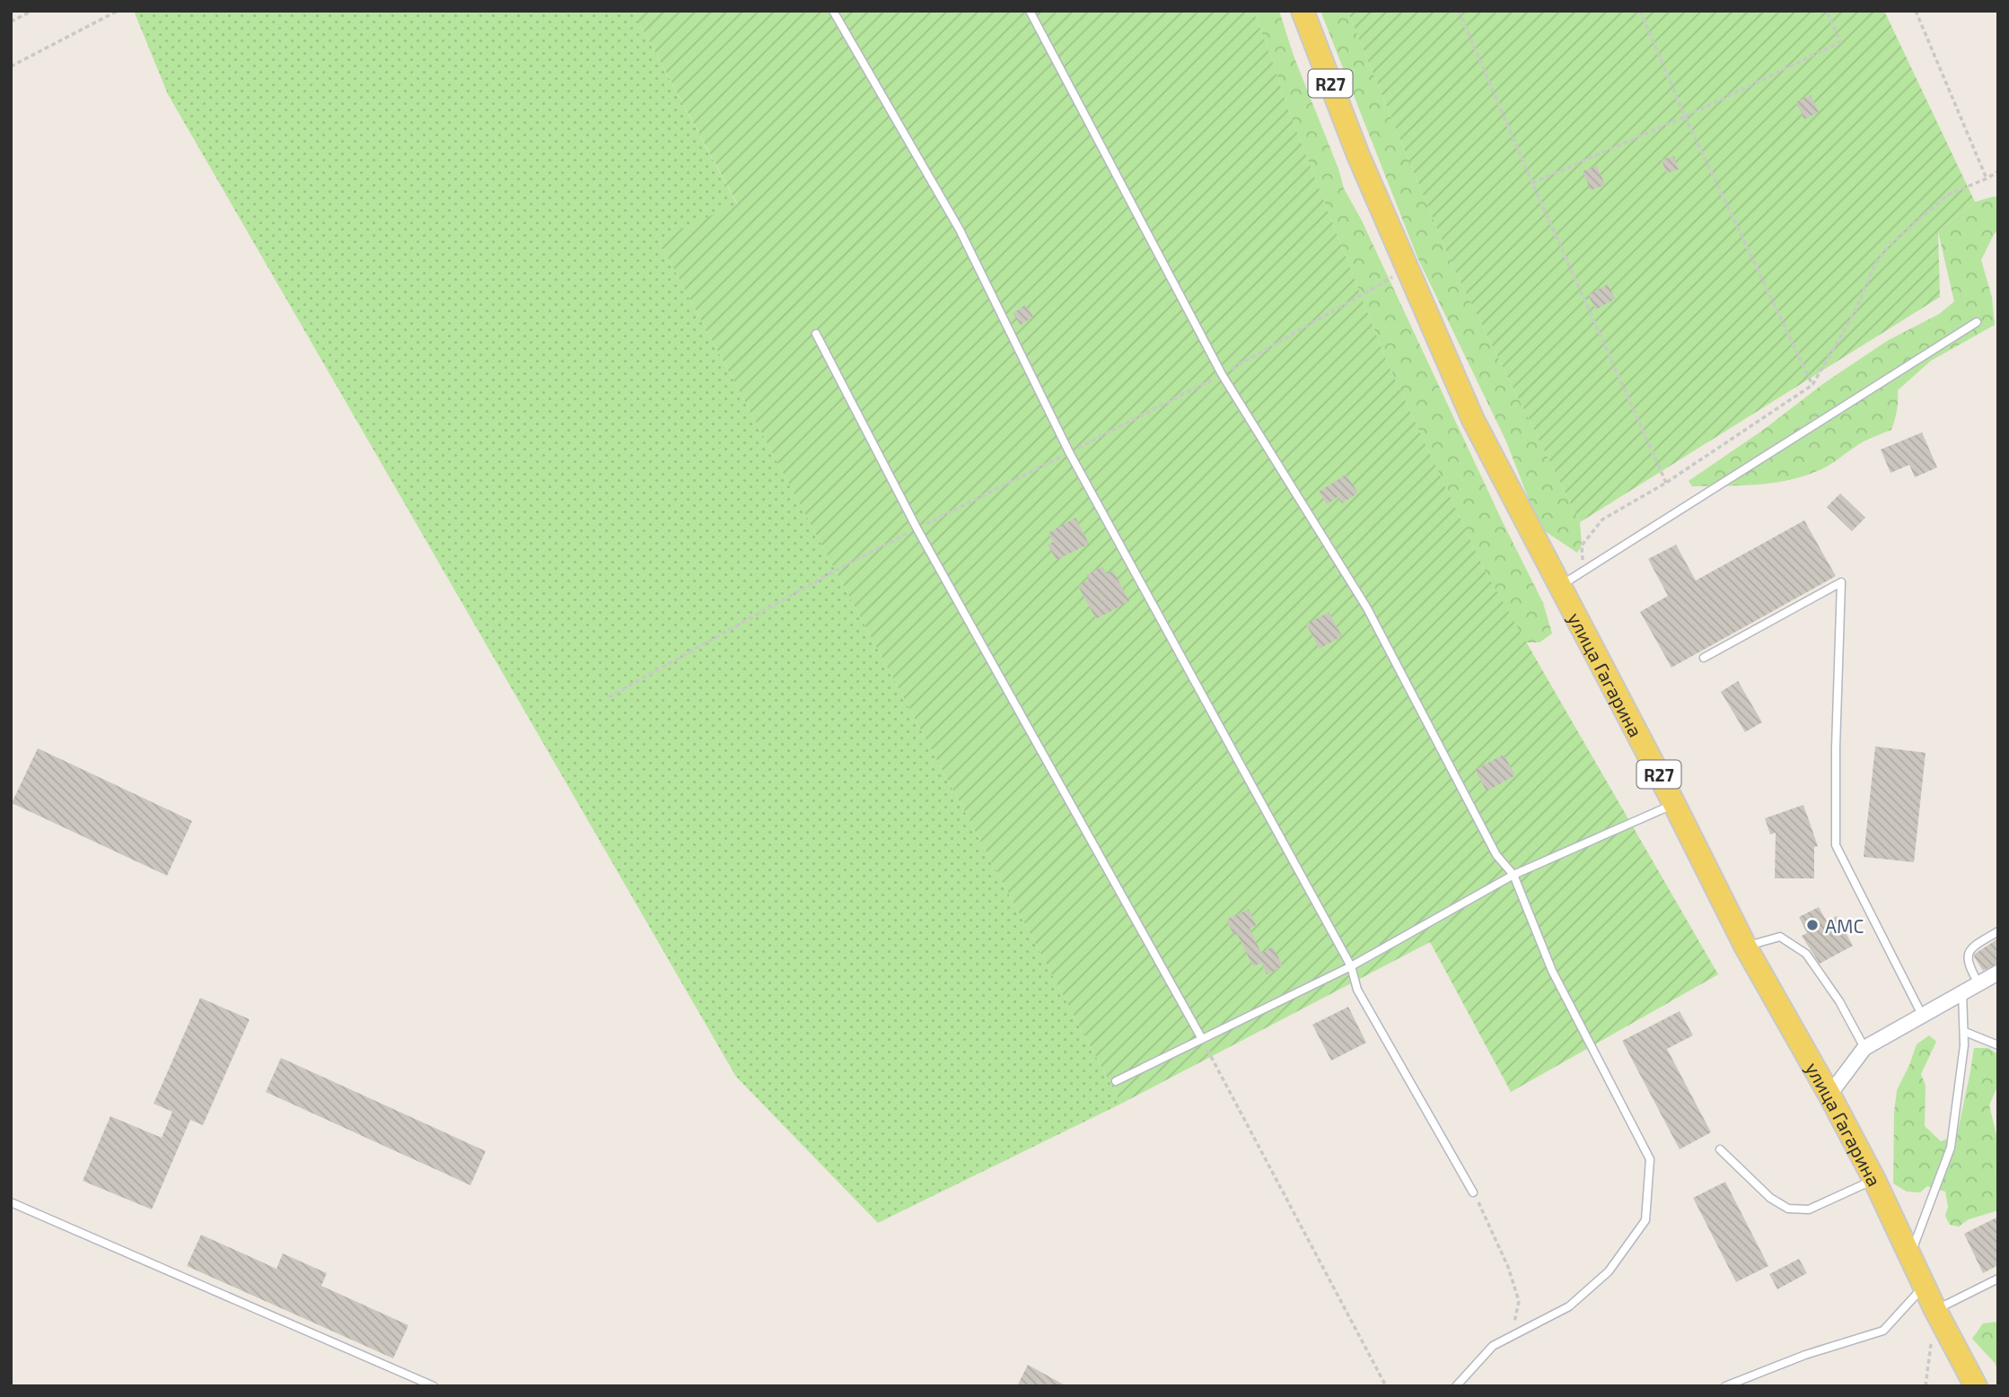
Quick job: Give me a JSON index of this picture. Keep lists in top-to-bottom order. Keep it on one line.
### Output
{"streets":{"main road":["R27","улица Гагарина"]},"places":["AMC"]}
